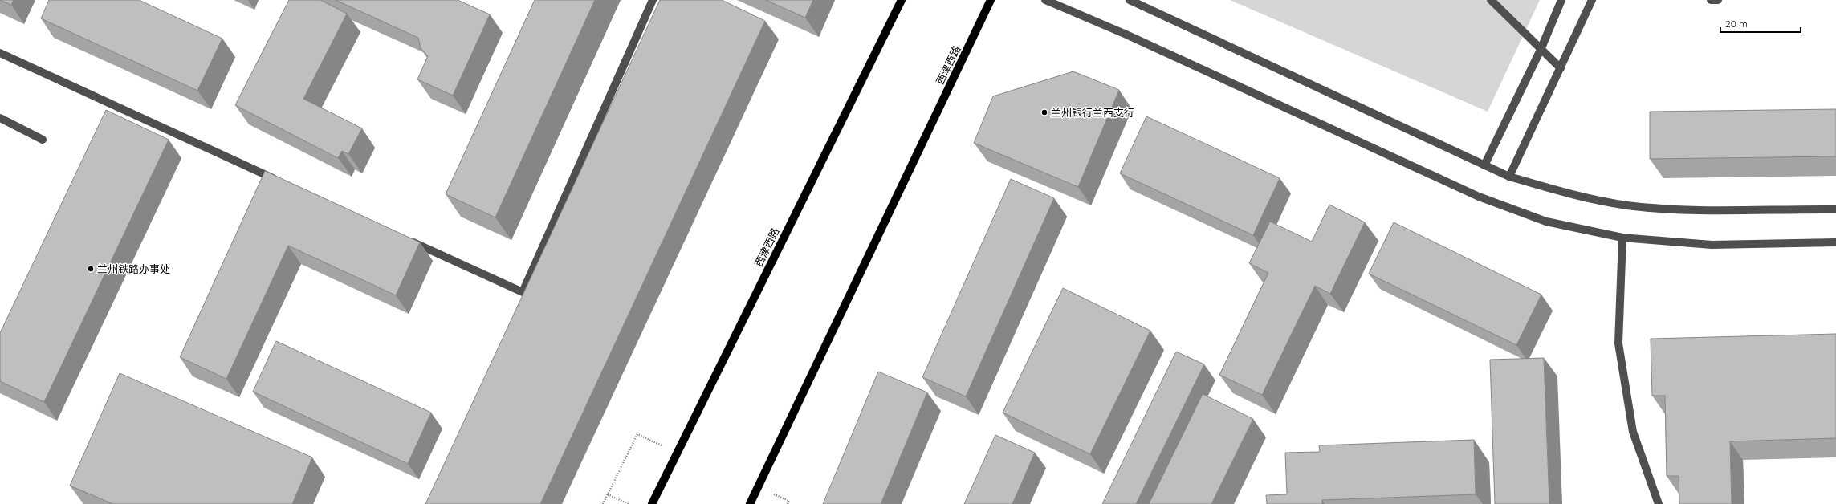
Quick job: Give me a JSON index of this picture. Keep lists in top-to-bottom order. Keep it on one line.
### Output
{"streets":{"main road":["西津西路"]},"places":["兰州银行兰西支行","兰州铁路办事处"],"scale_bar":"20 m"}
